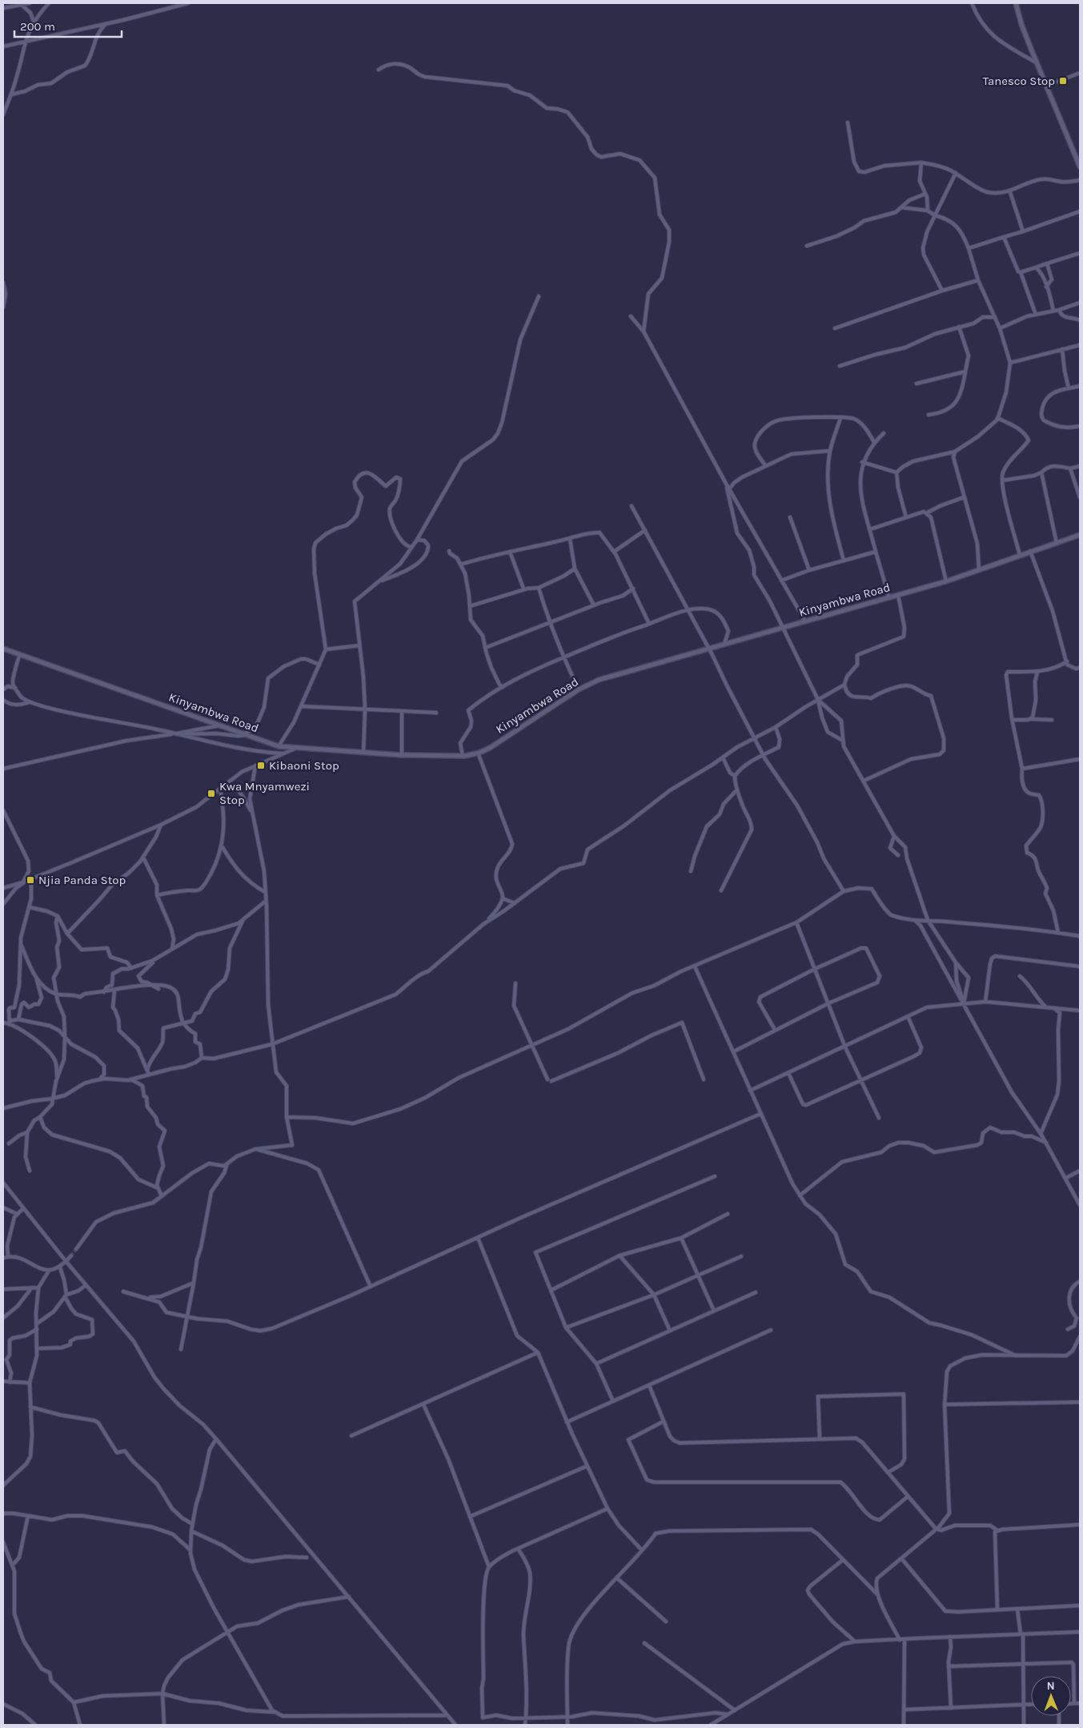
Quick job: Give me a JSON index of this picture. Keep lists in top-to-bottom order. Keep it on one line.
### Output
{"streets":{"street":["Kinyambwa Road"]},"places":{"transit":["Tanesco Stop","Kibaoni Stop","Kwa Mnyamwezi Stop","Njia Panda Stop"]},"scale_bar":"200 m","north":"top"}
